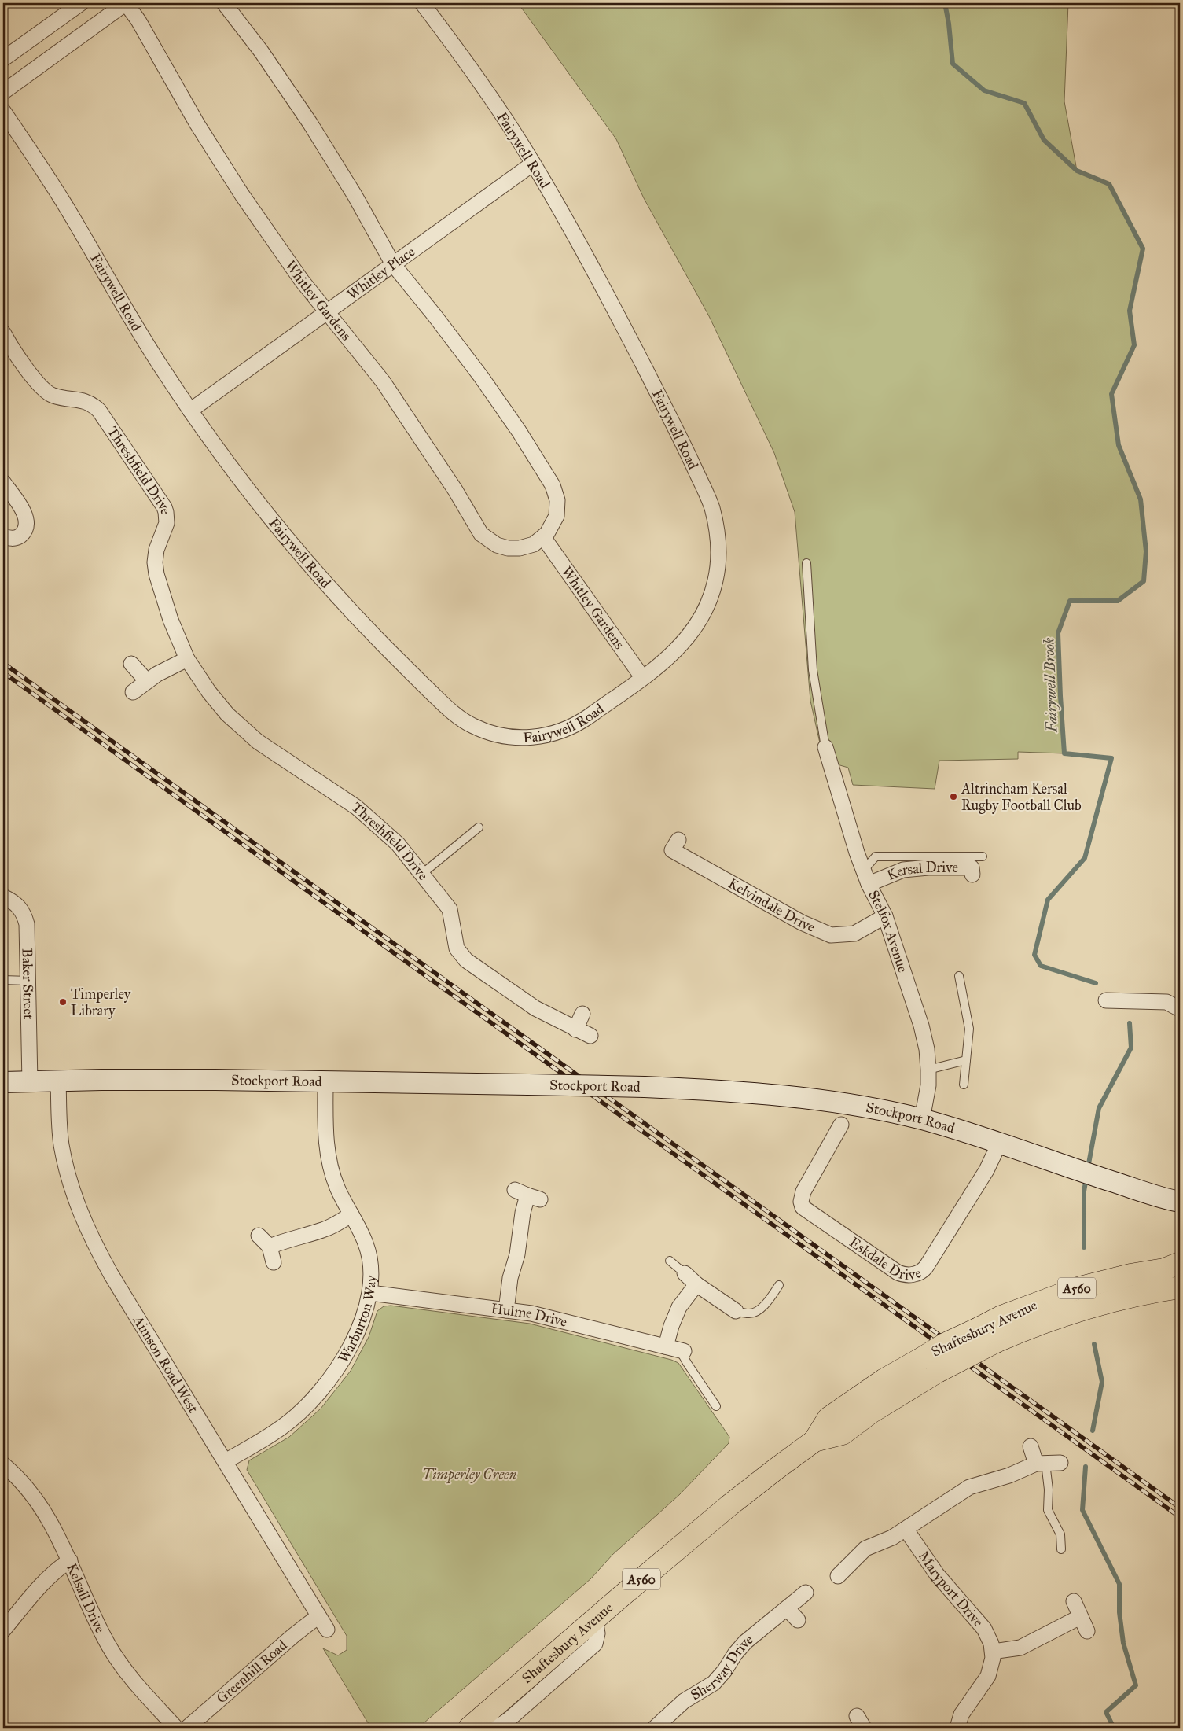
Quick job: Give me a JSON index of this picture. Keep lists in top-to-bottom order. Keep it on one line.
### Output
{"streets":{"highway":["A560","Shaftesbury Avenue"],"main road":["Stockport Road"],"street":["Fairywell Road","Whitley Place","Whitley Gardens","Threshfield Drive","Kersal Drive","Kelvindale Drive","Stelfox Avenue","Baker Street","Eskdale Drive","Hulme Drive","Warburton Way","Aimson Road West","Maryport Drive","Kelsall Drive","Sherway Drive","Greenhill Road"]},"crossings":[["Fairywell Road","Whitley Place"],["Fairywell Road","Whitley Gardens"],["Whitley Place","Whitley Gardens"],["Kersal Drive","Stelfox Avenue"],["Kelvindale Drive","Stelfox Avenue"],["Stelfox Avenue","Stockport Road"],["Baker Street","Stockport Road"],["Stockport Road","Eskdale Drive"],["Stockport Road","Warburton Way"],["Stockport Road","Aimson Road West"],["Hulme Drive","Warburton Way"],["Warburton Way","Aimson Road West"],["Aimson Road West","Greenhill Road"]],"water":["Fairywell Brook"],"parks":["Timperley Green"],"places":["Altrincham Kersal Rugby Football Club","Timperley Library"]}
